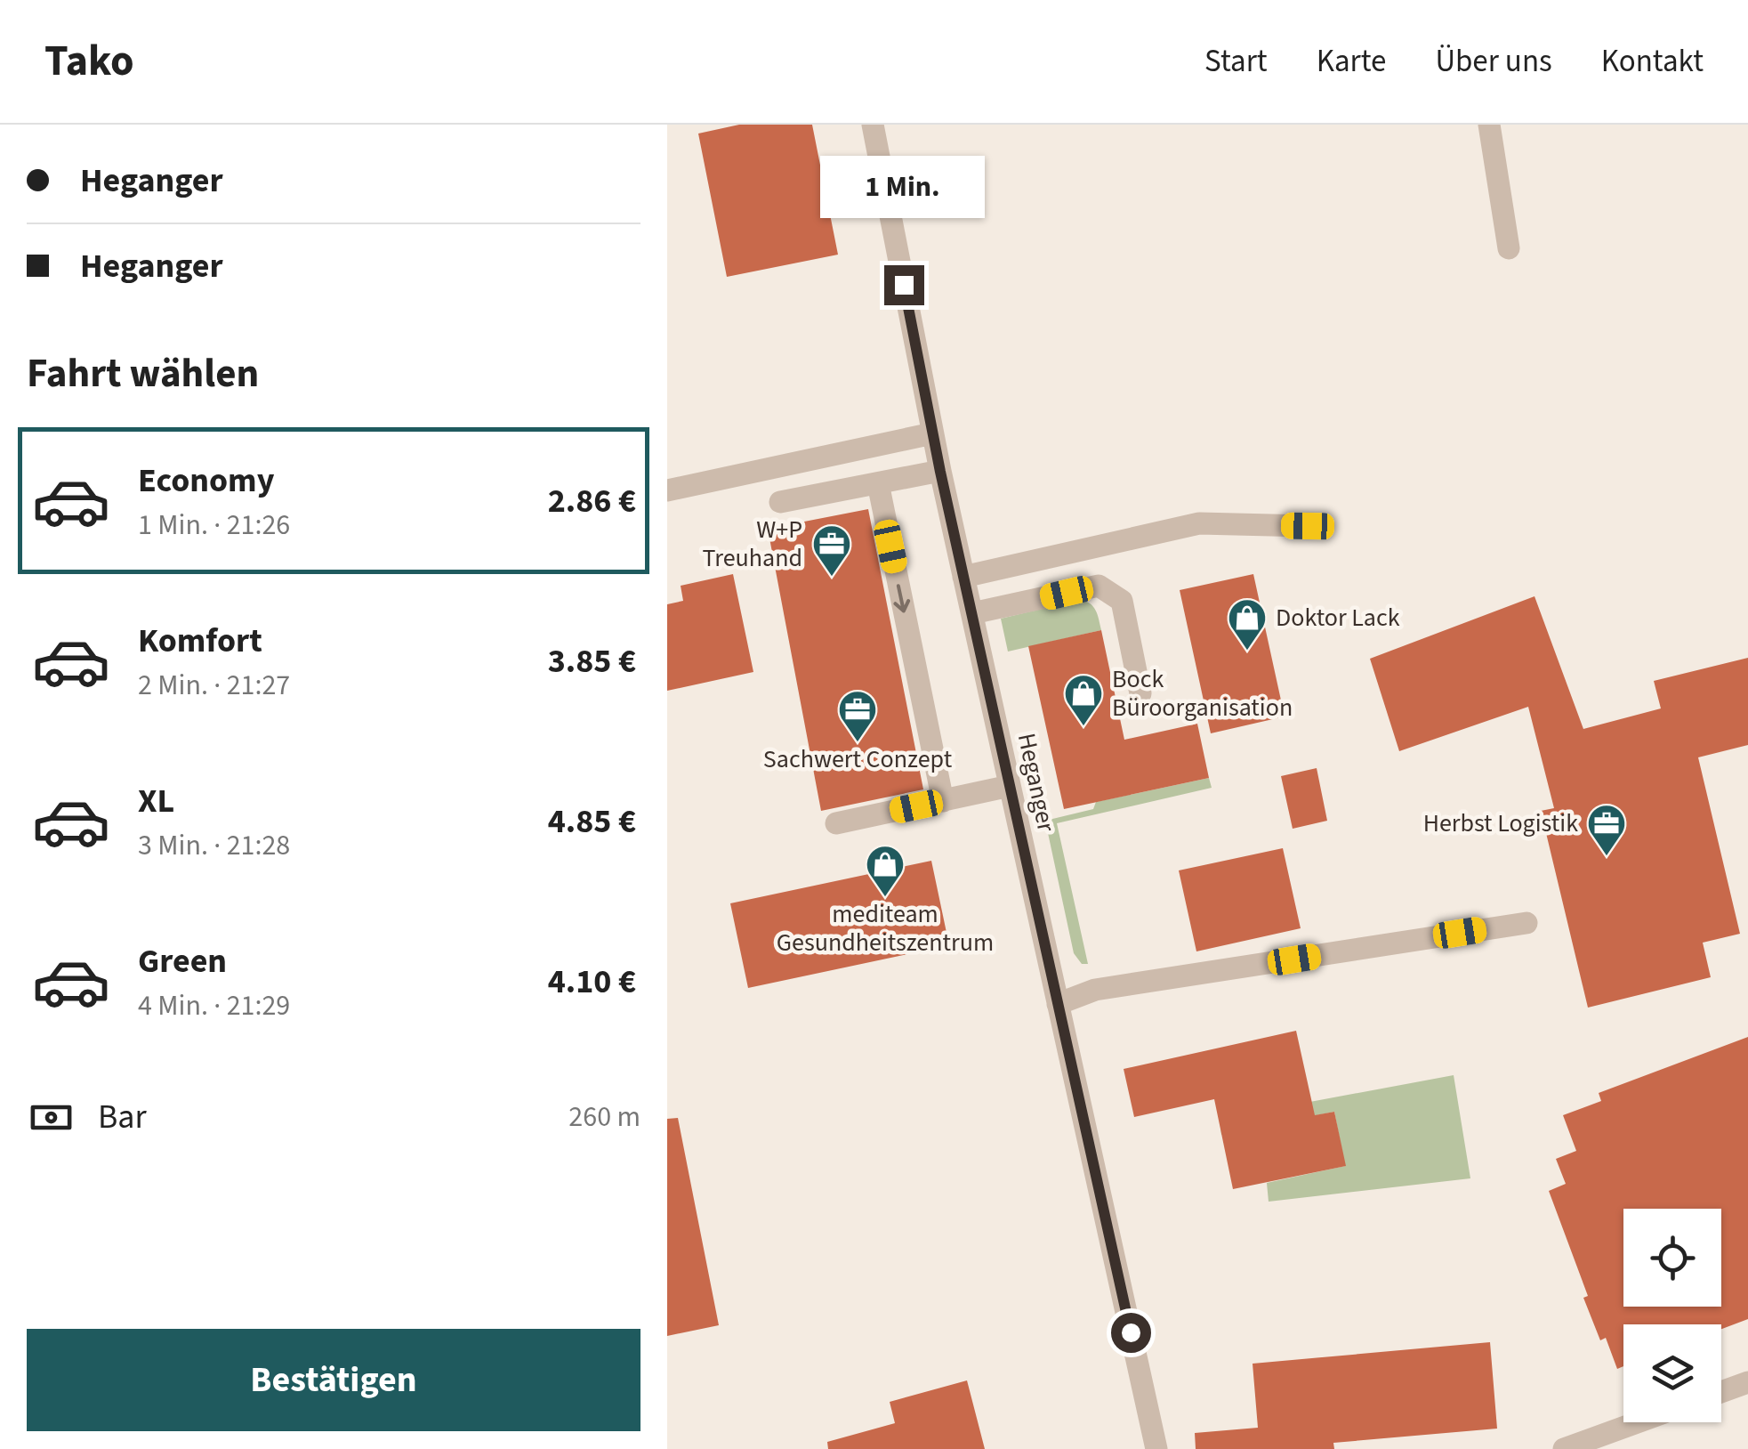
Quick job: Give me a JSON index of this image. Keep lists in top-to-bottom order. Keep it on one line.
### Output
{"streets":{"street":["Heganger"]},"places":{"office":["W+P Treuhand","Sachwert Conzept","Herbst Logistik"],"shop":["Doktor Lack","Bock Büroorganisation","mediteam Gesundheitszentrum"]},"page":{"header":"Tako","nav":["Start","Karte","Über uns","Kontakt"],"banner":["Heganger","Heganger"],"bubble":"1 Min.","heading":"Fahrt wählen","list":[{"name":"Economy","note":"1 Min. · 21:26","value":"2.86 €"},{"name":"Komfort","note":"2 Min. · 21:27","value":"3.85 €"},{"name":"XL","note":"3 Min. · 21:28","value":"4.85 €"},{"name":"Green","note":"4 Min. · 21:29","value":"4.10 €"}],"pay":["Bar","260 m"],"buttons":"Bestätigen"}}
